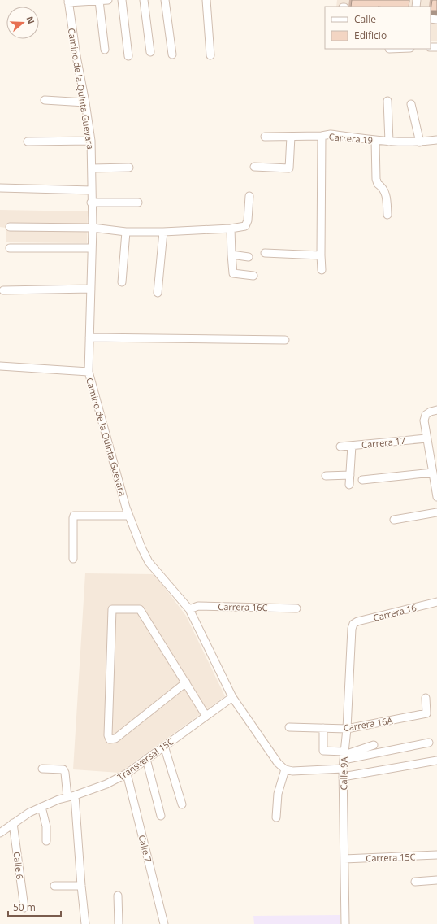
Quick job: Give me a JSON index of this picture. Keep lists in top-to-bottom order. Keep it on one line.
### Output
{"streets":{"street":["Camino de la Quinta Guevara","Carrera 19","Carrera 17","Carrera 16C","Carrera 16","Carrera 16A","Transversal 15C","Calle 9A","Calle 7","Carrera 15C","Calle 6"]},"crossings":[["Camino de la Quinta Guevara","Carrera 16C"],["Camino de la Quinta Guevara","Transversal 15C"],["Carrera 16","Calle 9A"],["Carrera 16A","Calle 9A"],["Transversal 15C","Calle 7"],["Transversal 15C","Calle 6"],["Calle 9A","Carrera 15C"]],"legend":["Calle","Edificio"],"scale_bar":"50 m","north":"right"}
